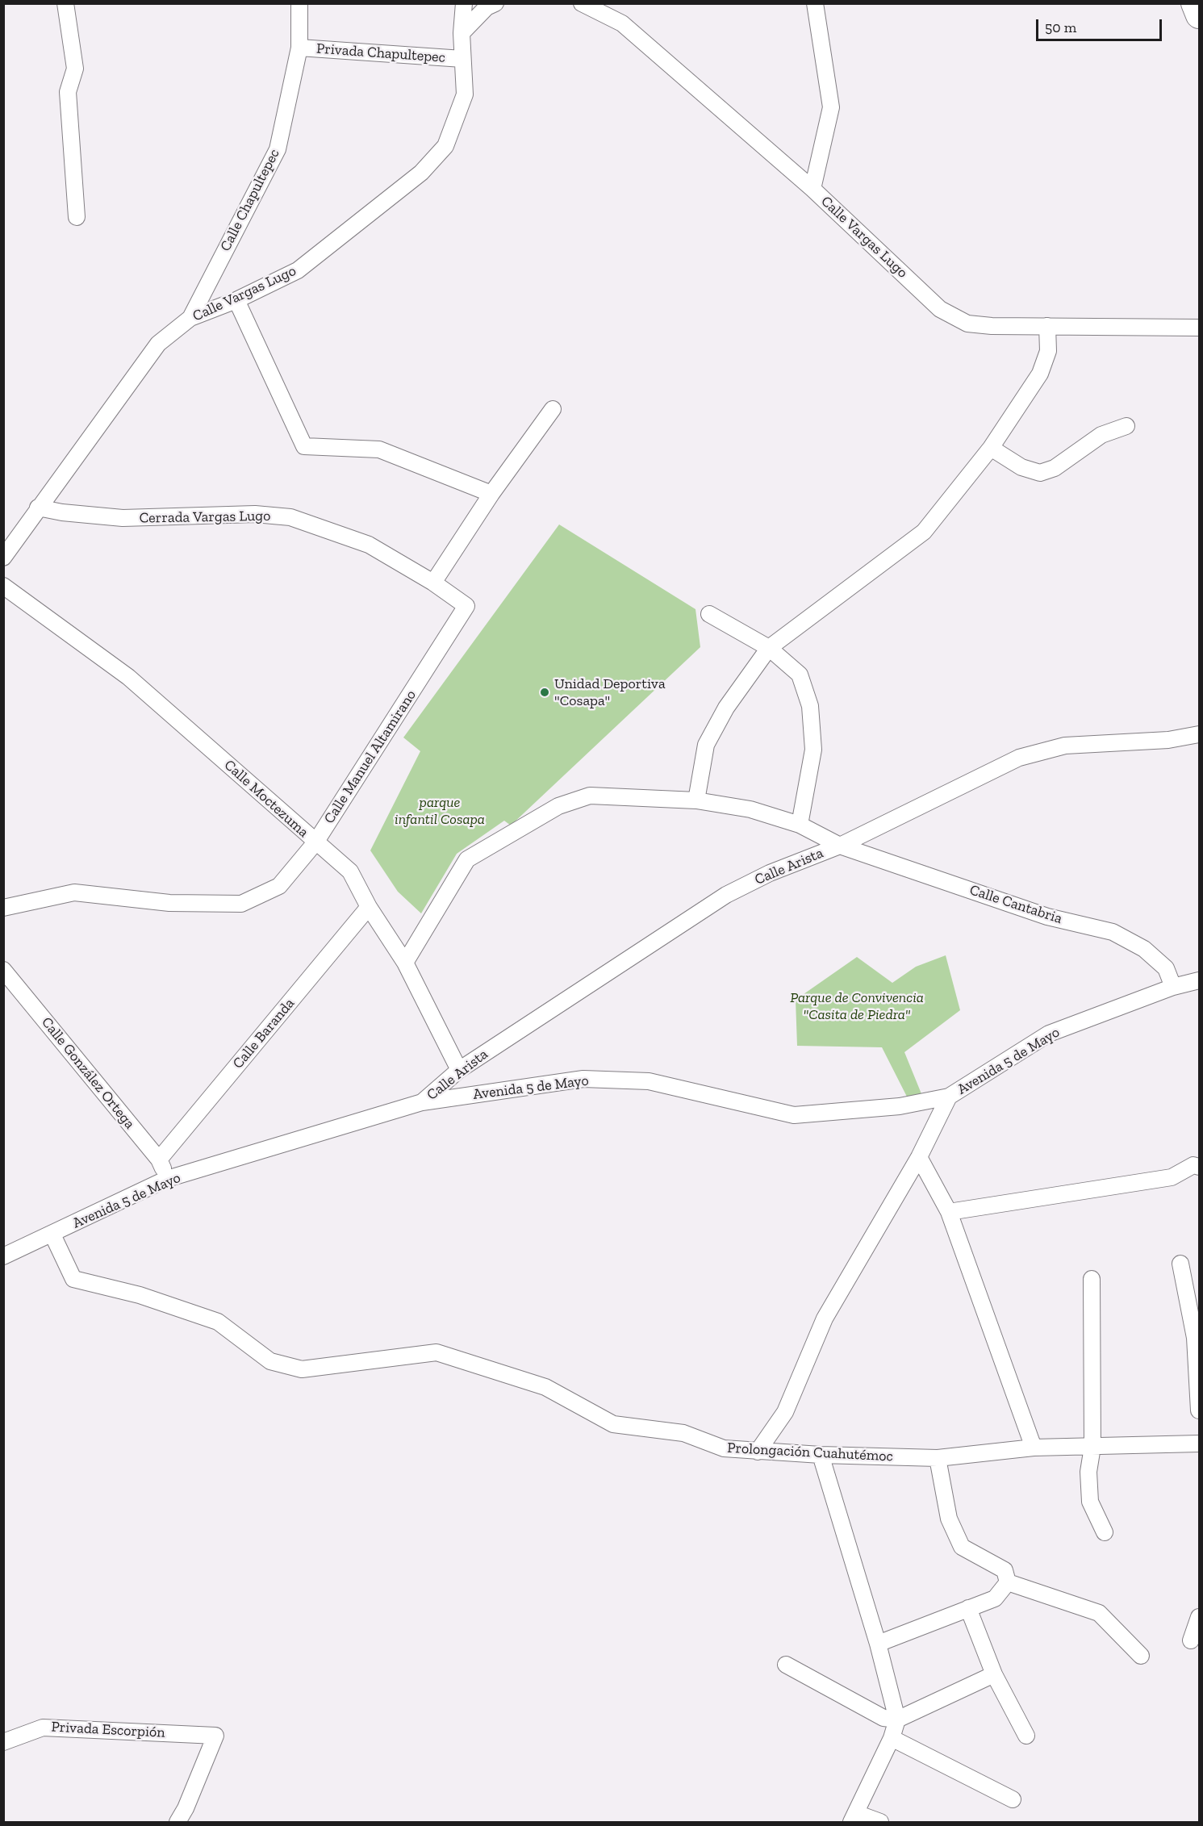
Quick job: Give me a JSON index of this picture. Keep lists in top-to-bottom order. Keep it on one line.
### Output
{"streets":{"street":["Privada Chapultepec","Calle Chapultepec","Calle Vargas Lugo","Cerrada Vargas Lugo","Calle Manuel Altamirano","Calle Moctezuma","Calle Arista","Calle Cantabria","Calle Baranda","Avenida 5 de Mayo","Calle González Ortega","Prolongación Cuahutémoc","Privada Escorpión"]},"crossings":[["Privada Chapultepec","Calle Chapultepec"],["Privada Chapultepec","Calle Vargas Lugo"],["Calle Chapultepec","Calle Vargas Lugo"],["Calle Vargas Lugo","Cerrada Vargas Lugo"],["Cerrada Vargas Lugo","Calle Manuel Altamirano"],["Calle Manuel Altamirano","Calle Moctezuma"],["Calle Moctezuma","Calle Arista"],["Calle Moctezuma","Calle Cantabria"],["Calle Moctezuma","Calle Baranda"],["Calle Arista","Calle Cantabria"],["Calle Arista","Avenida 5 de Mayo"],["Calle Cantabria","Avenida 5 de Mayo"],["Calle Baranda","Calle González Ortega"],["Avenida 5 de Mayo","Calle González Ortega"],["Avenida 5 de Mayo","Prolongación Cuahutémoc"]],"parks":["parque infantil Cosapa","Parque de Convivencia \"Casita de Piedra\""],"places":["Unidad Deportiva \"Cosapa\""],"scale_bar":"50 m"}
